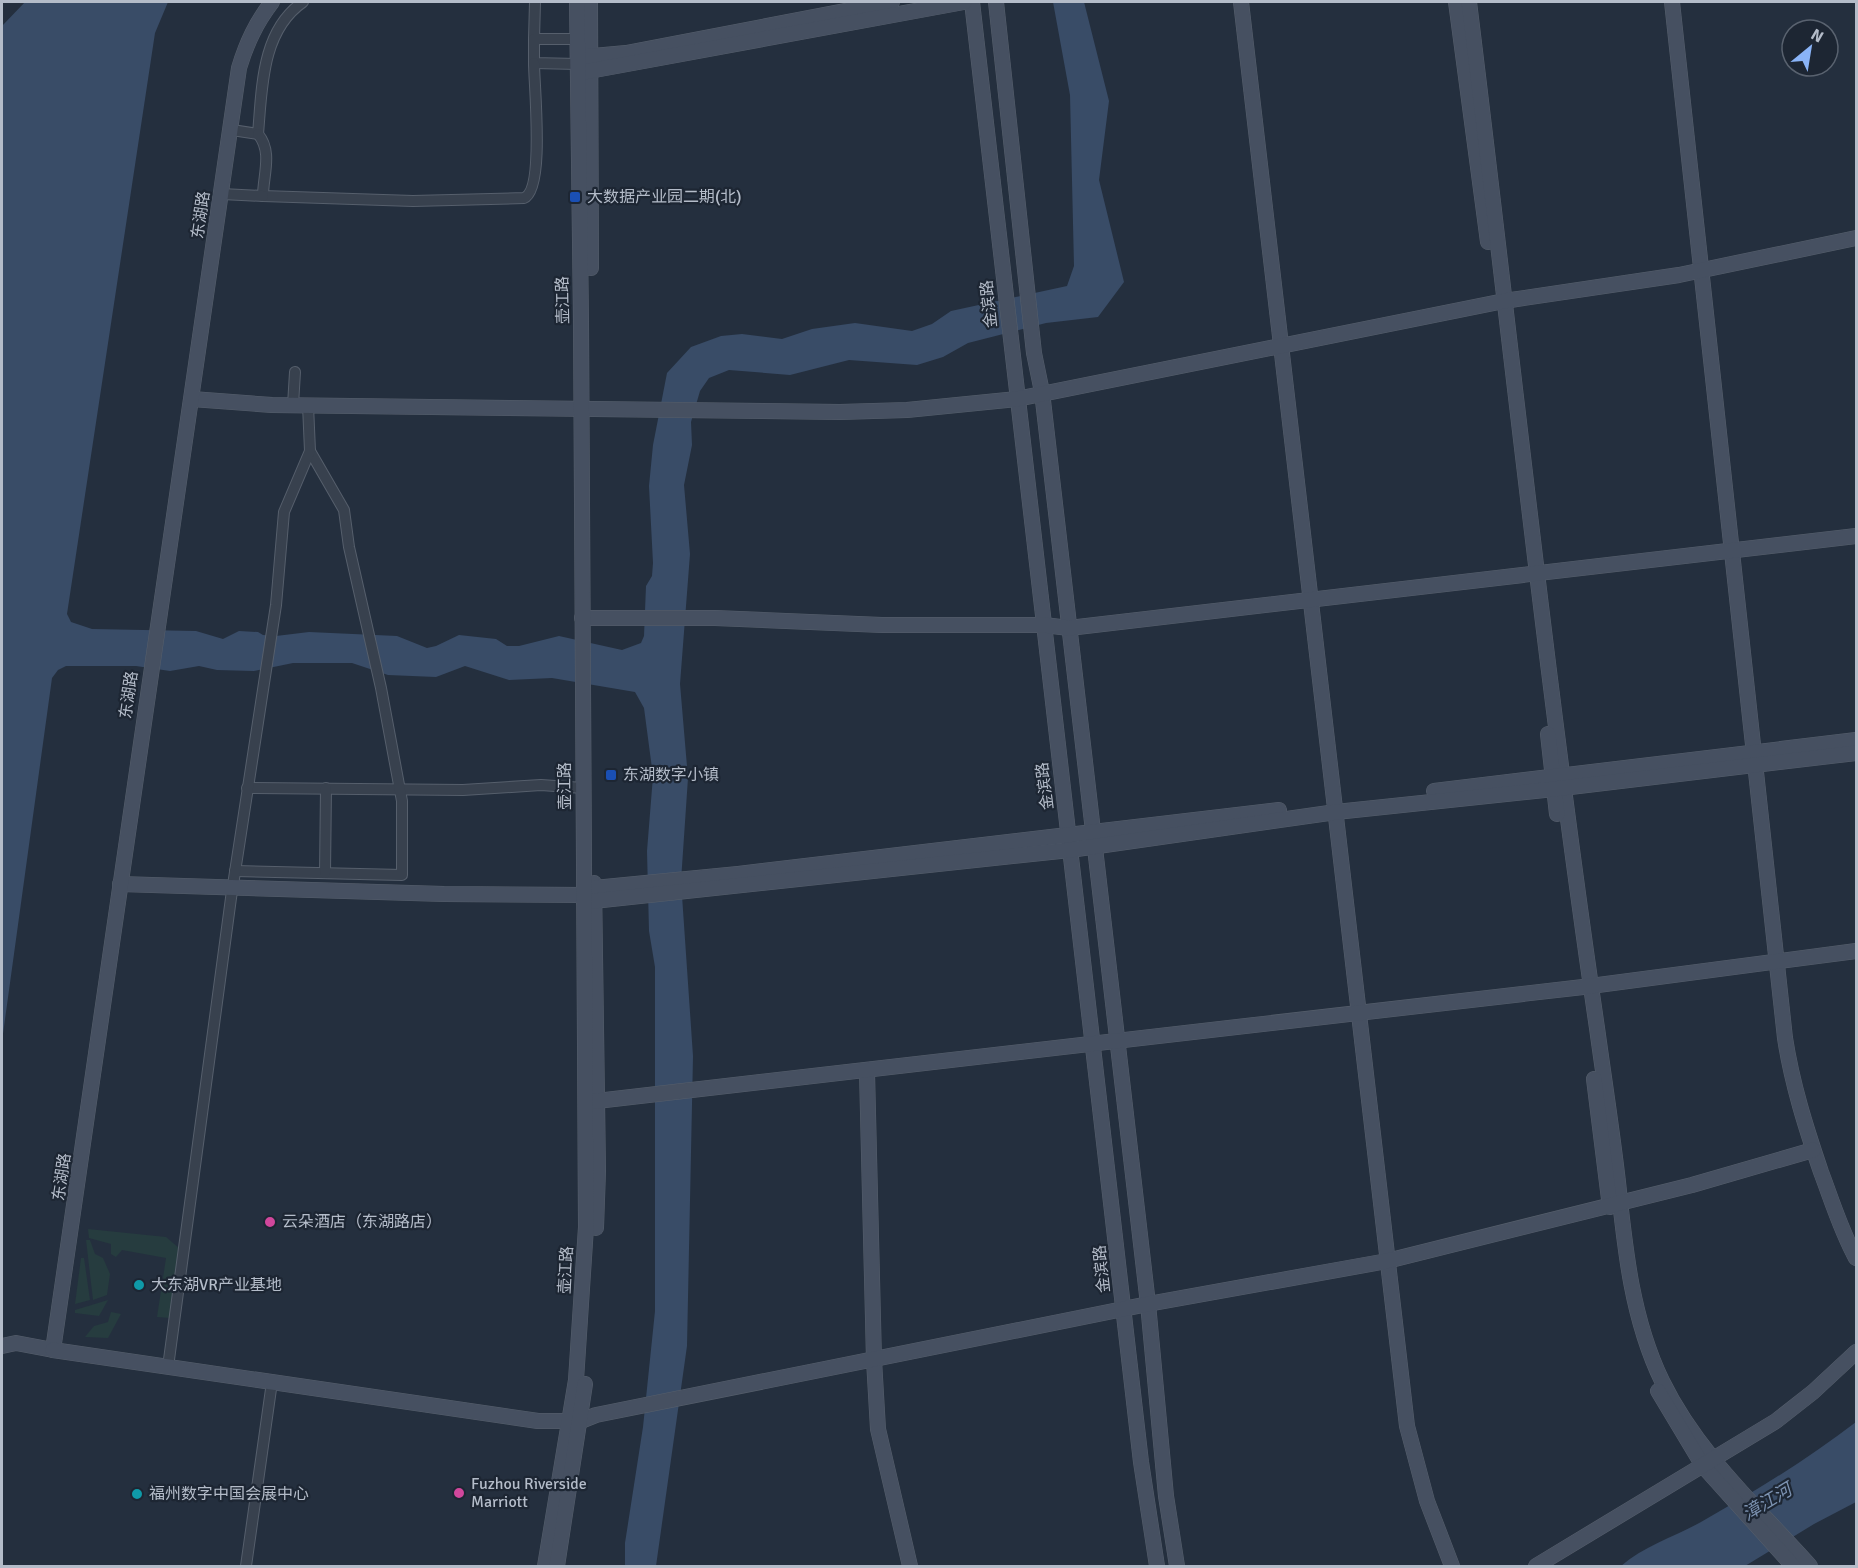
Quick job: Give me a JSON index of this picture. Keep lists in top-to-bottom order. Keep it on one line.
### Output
{"streets":{"street":["东湖路","壶江路","金滨路"]},"water":["漳江河"],"places":{"transit":["大数据产业园二期(北)","东湖数字小镇"],"other":["云朵酒店（东湖路店）","大东湖VR产业基地","Fuzhou Riverside Marriott","福州数字中国会展中心"]},"north":"top right"}
